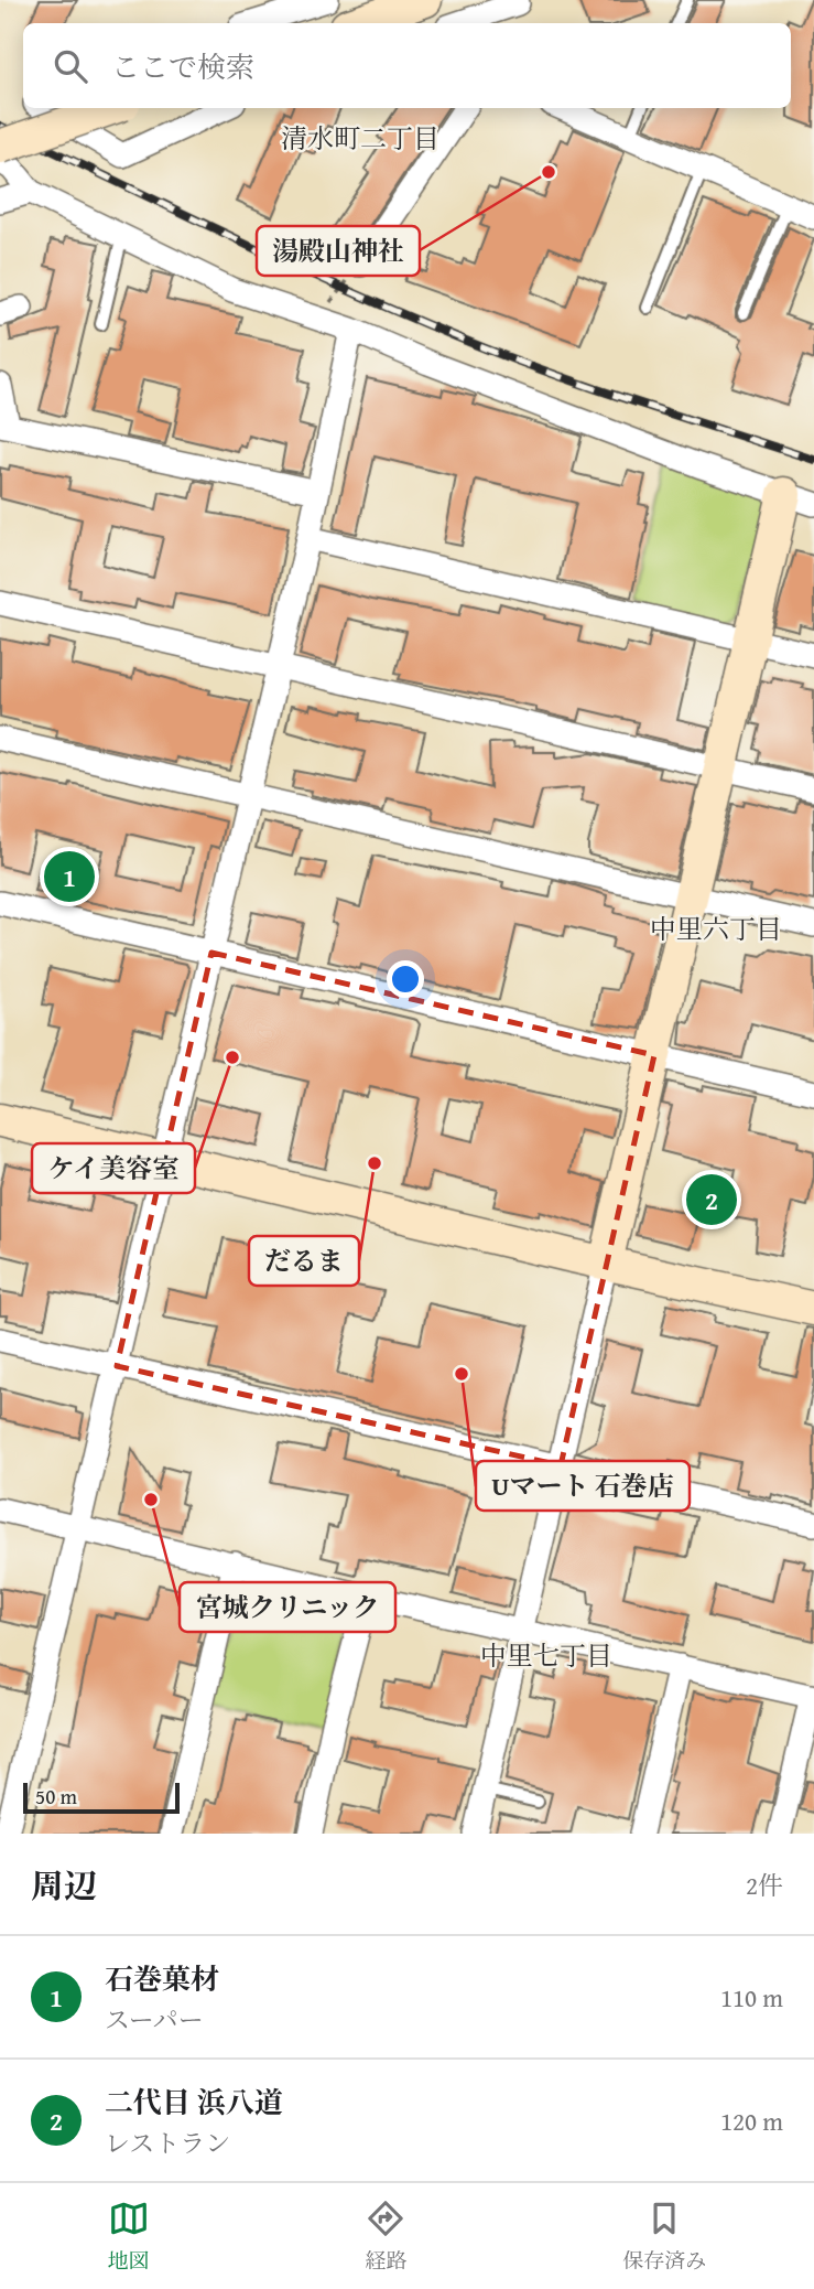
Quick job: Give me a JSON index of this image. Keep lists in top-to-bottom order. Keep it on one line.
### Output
{"districts":["清水町二丁目","中里六丁目","中里七丁目"],"places":["湯殿山神社","ケイ美容室","だるま","Uマート 石巻店","宮城クリニック"],"scale_bar":"50 m","page":{"search":"ここで検索","pins":["1","2"],"scale":"50 m","heading":["周辺","2件"],"list":[{"mark":"1","name":"石巻菓材","note":"スーパー","value":"110 m"},{"mark":"2","name":"二代目 浜八道","note":"レストラン","value":"120 m"}],"nav":["地図","経路","保存済み"]}}
